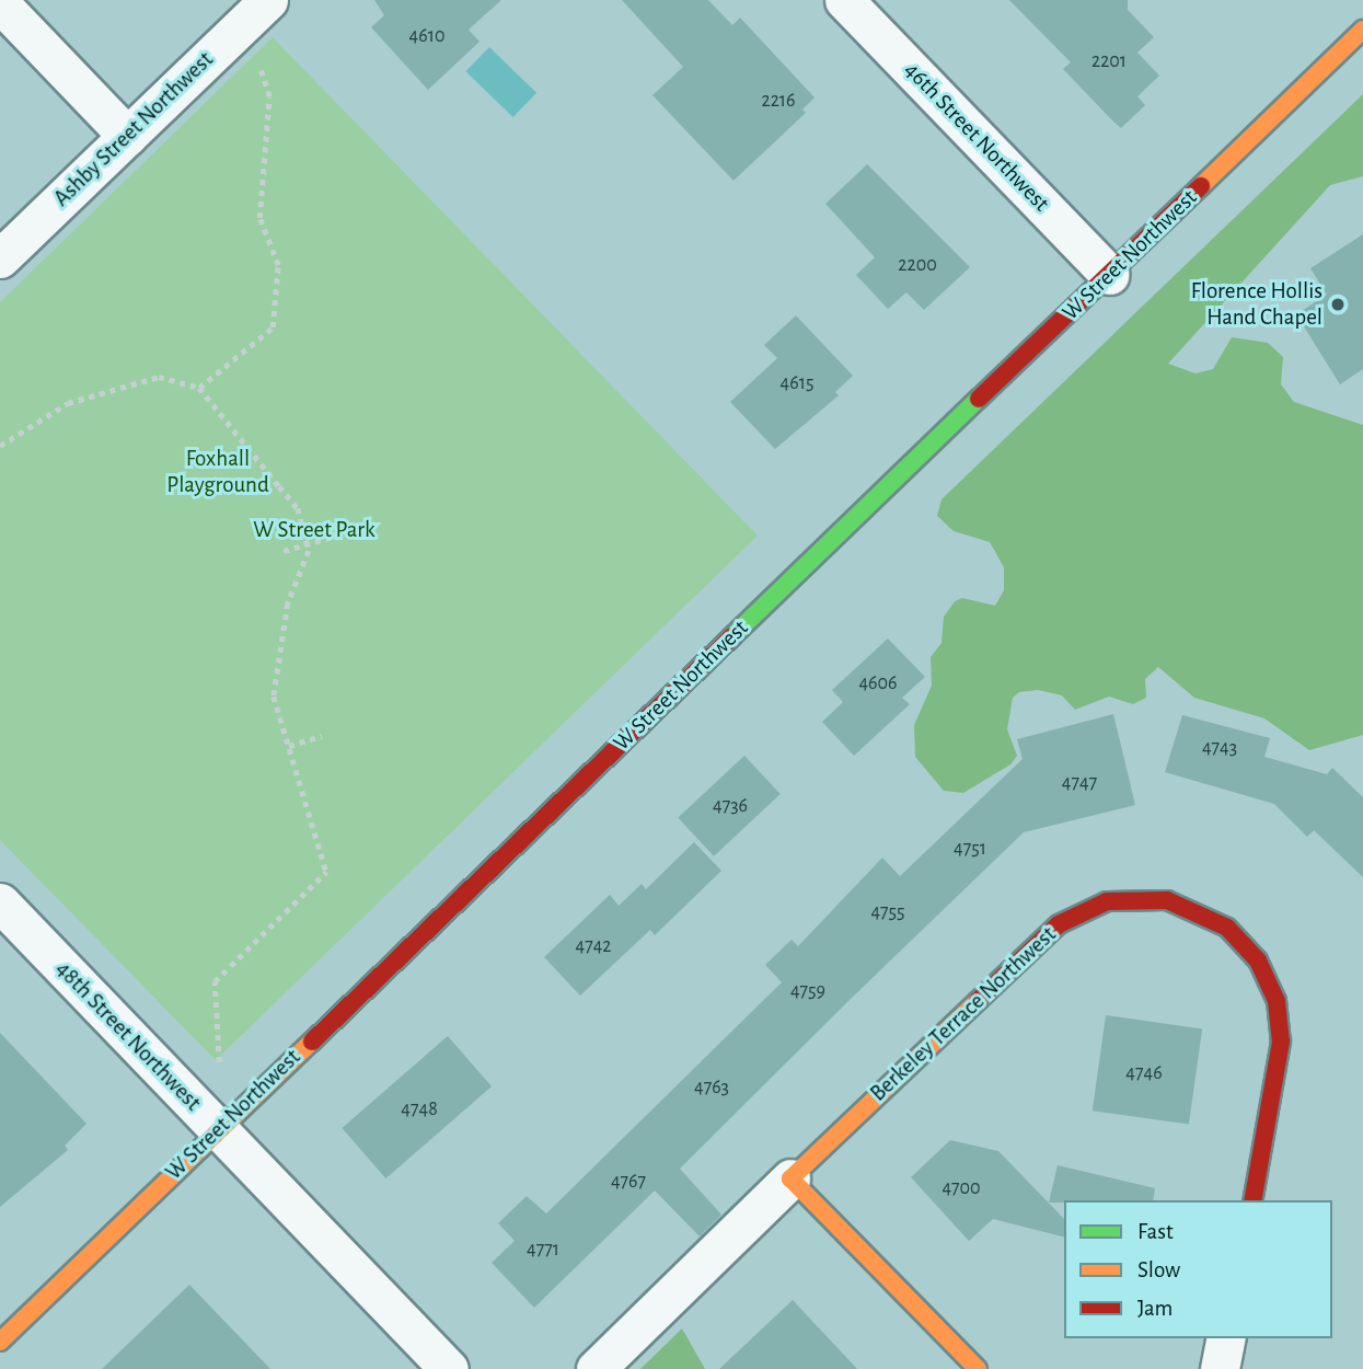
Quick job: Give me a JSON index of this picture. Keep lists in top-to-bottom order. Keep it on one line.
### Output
{"streets":{"street":["Ashby Street Northwest","46th Street Northwest","W Street Northwest","Berkeley Terrace Northwest","48th Street Northwest"]},"crossings":[["46th Street Northwest","W Street Northwest"],["W Street Northwest","48th Street Northwest"]],"parks":["Foxhall Playground","W Street Park"],"places":["Florence Hollis Hand Chapel"],"house_numbers":["4610","2201","2216","2200","4615","4606","4743","4747","4736","4751","4755","4742","4759","4746","4763","4748","4767","4700","4771"],"legend":["Fast","Slow","Jam"]}
